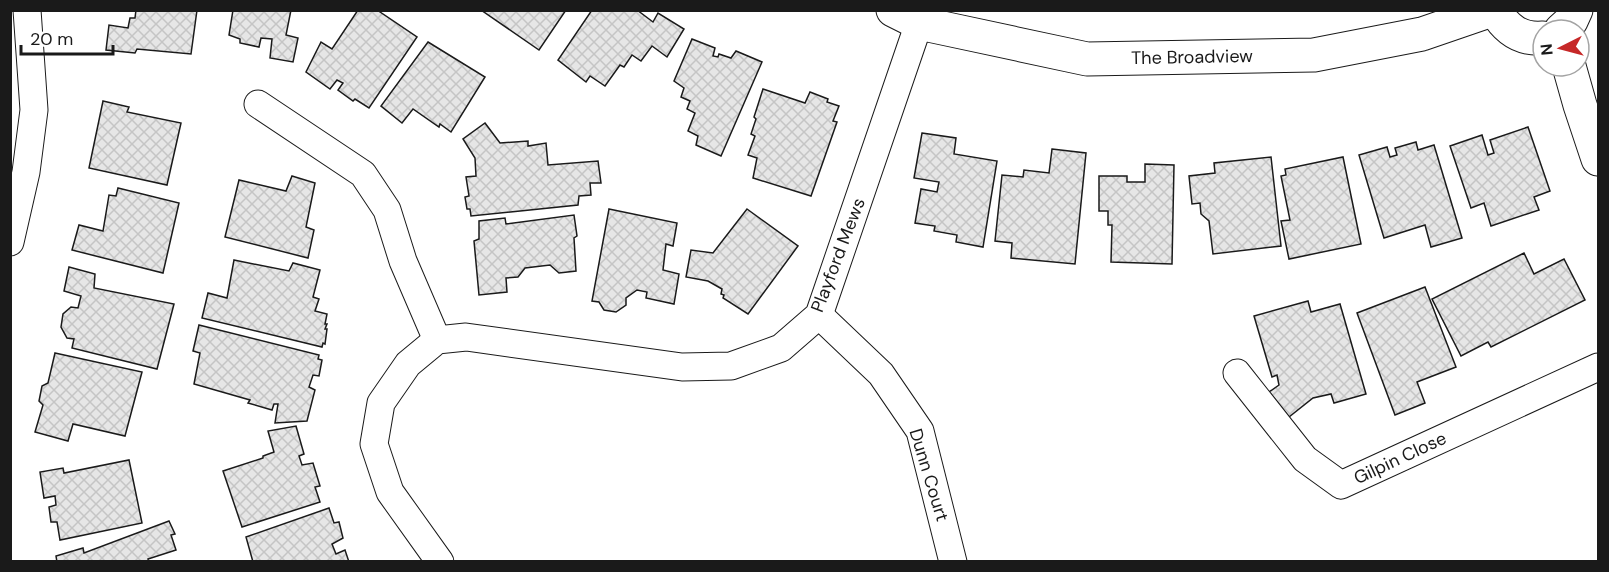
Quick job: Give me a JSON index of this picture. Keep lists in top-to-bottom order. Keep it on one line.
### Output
{"streets":{"street":["The Broadview","Playford Mews","Gilpin Close","Dunn Court"]},"crossings":[["The Broadview","Playford Mews"],["Playford Mews","Dunn Court"]],"scale_bar":"20 m","north":"left"}
